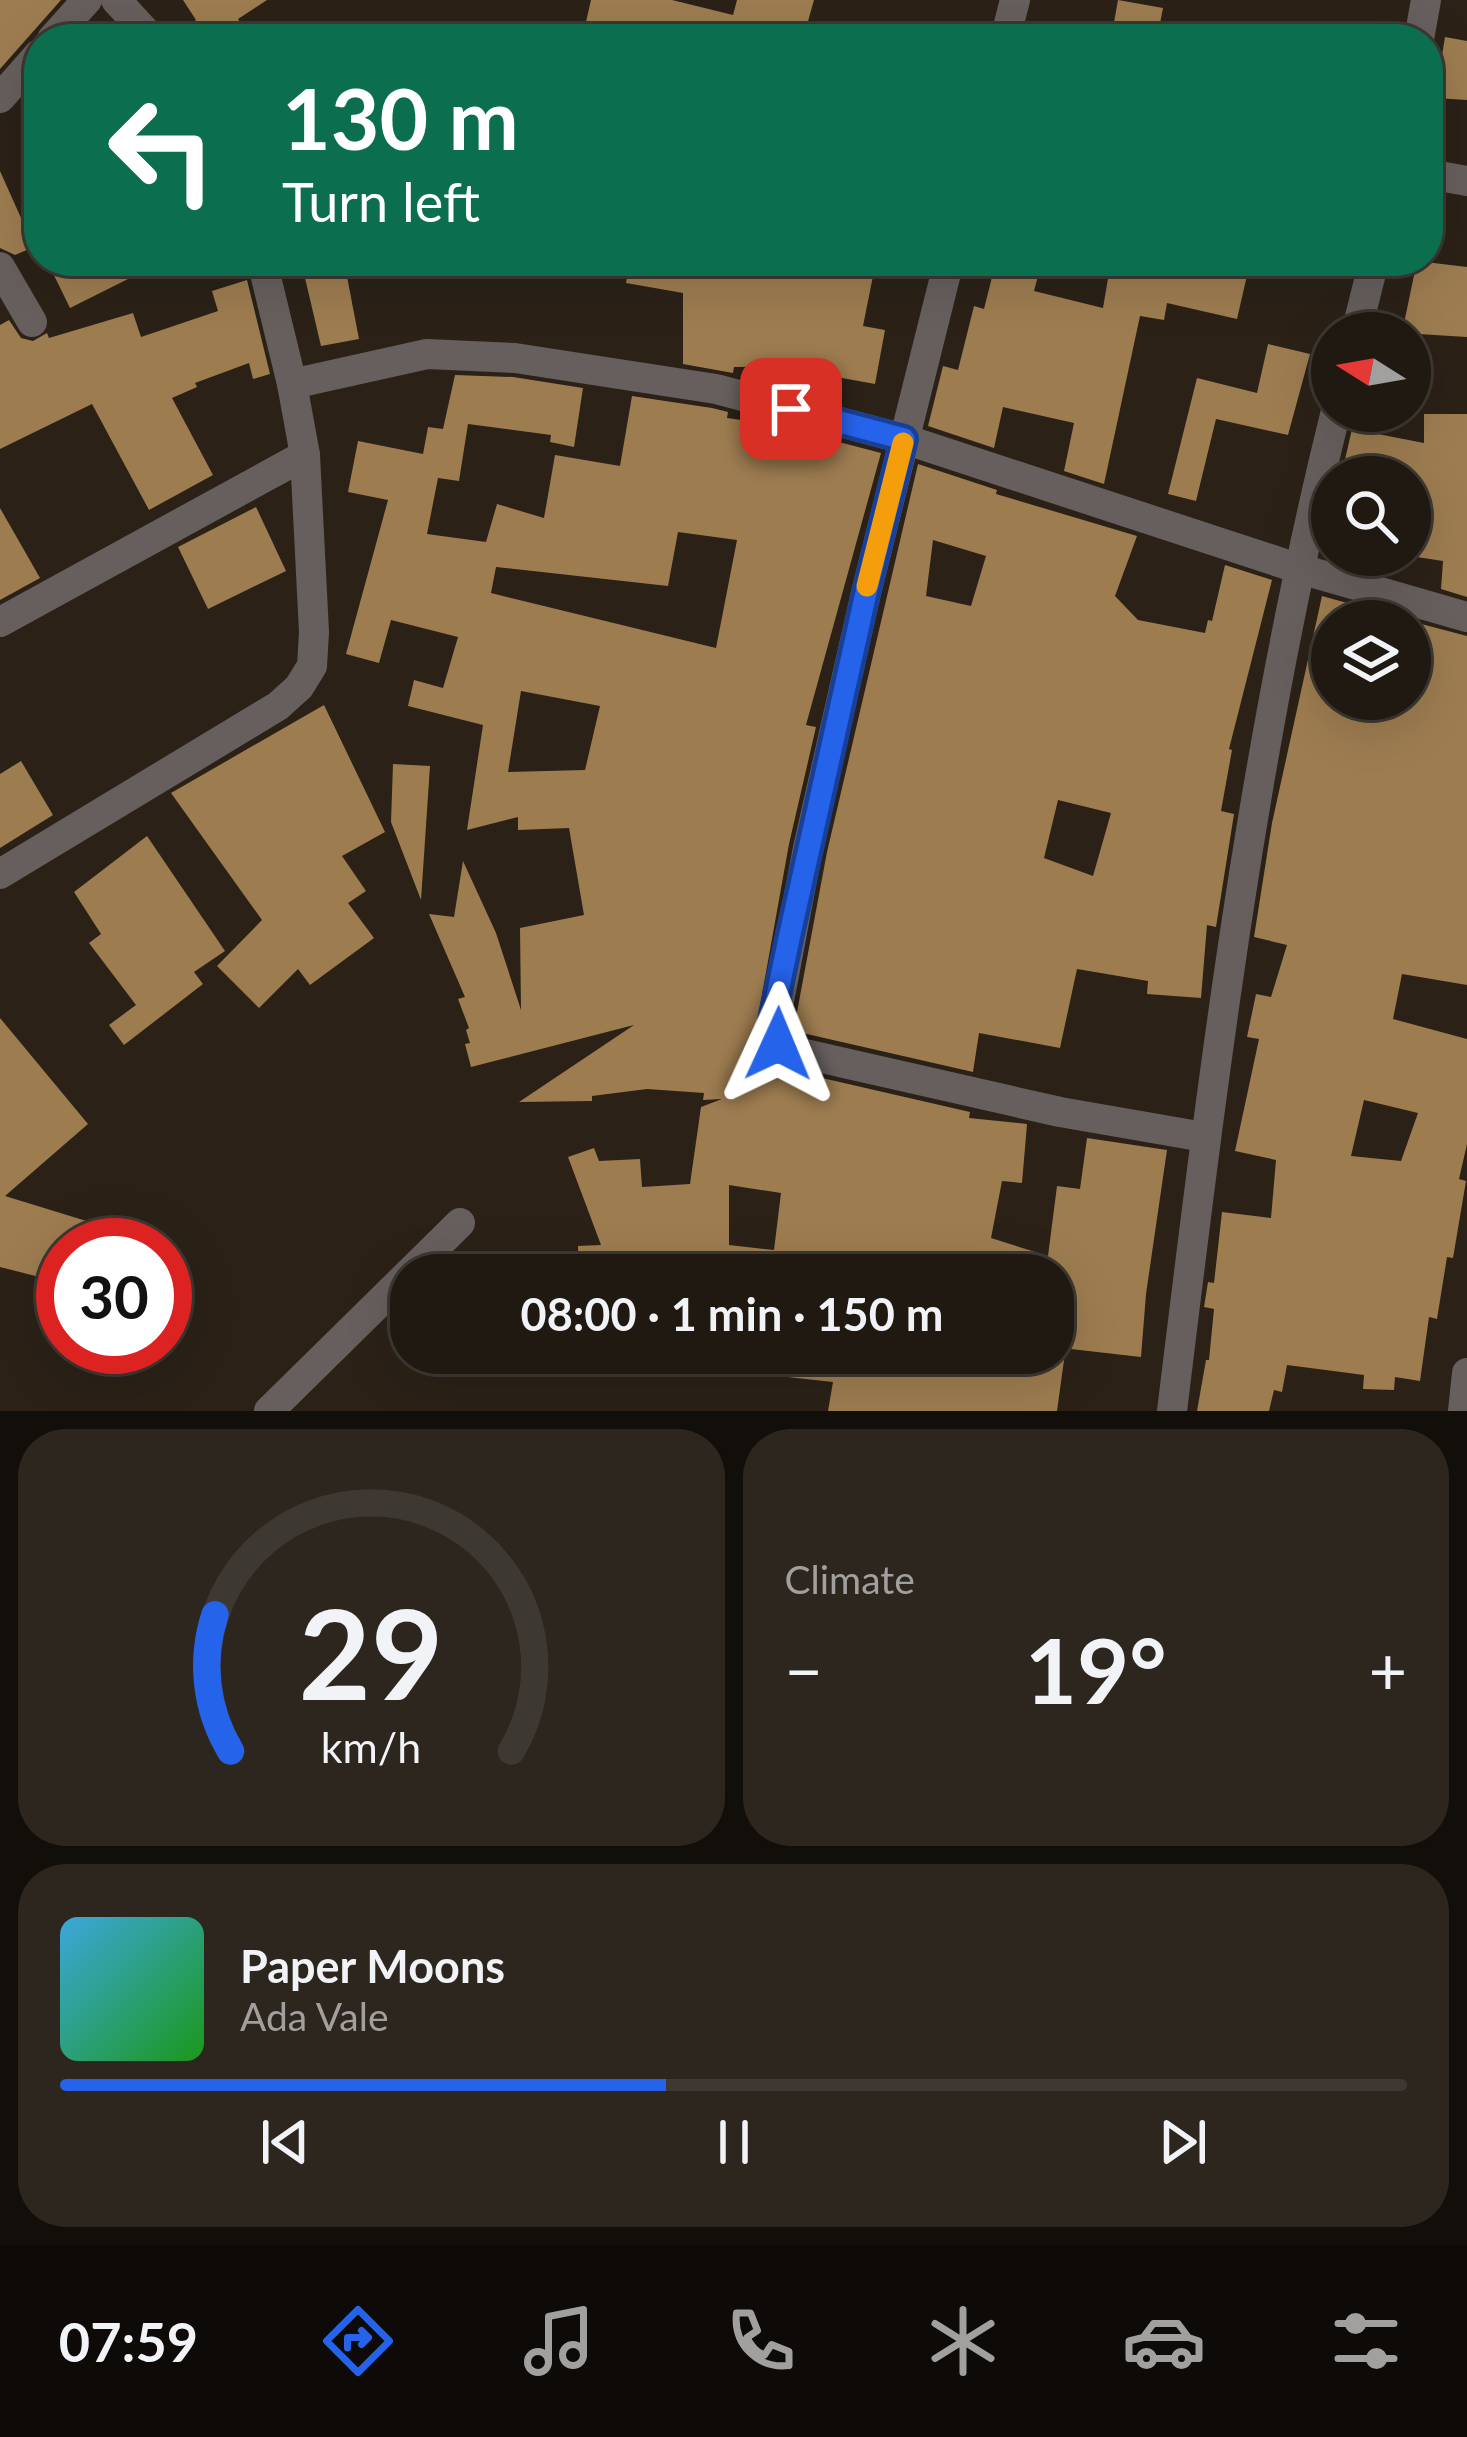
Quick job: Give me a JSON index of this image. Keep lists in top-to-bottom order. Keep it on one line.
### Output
{"north":"left","page":{"turn":["130 m","Turn left"],"limit":"30","trip":"08:00 · 1 min · 150 m","tile":"Climate","heat":["−","19°","+"],"song":["Paper Moons","Ada Vale"],"tabs":"07:59","gauge":["29","km/h"]}}
